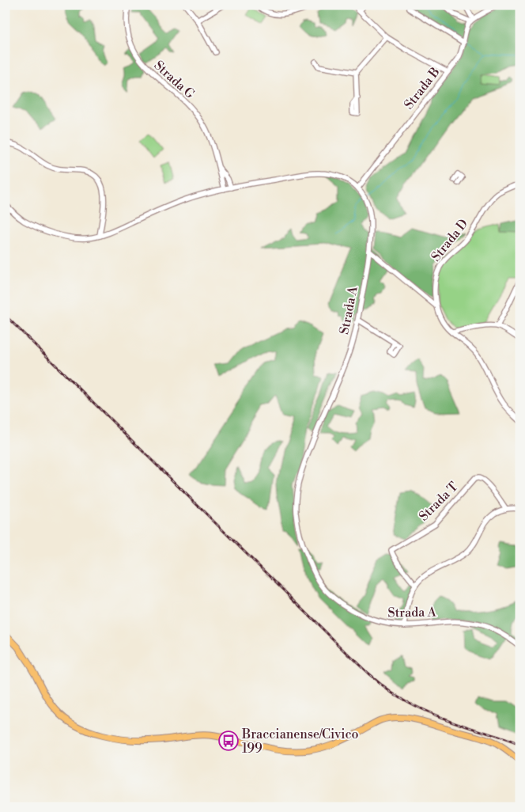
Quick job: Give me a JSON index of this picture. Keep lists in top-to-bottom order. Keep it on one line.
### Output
{"streets":{"street":["Strada G","Strada B","Strada D","Strada A","Strada T"]},"crossings":[["Strada G","Strada A"],["Strada B","Strada A"],["Strada D","Strada A"]],"places":{"bus stop":["Braccianense/Civico 199"]}}
